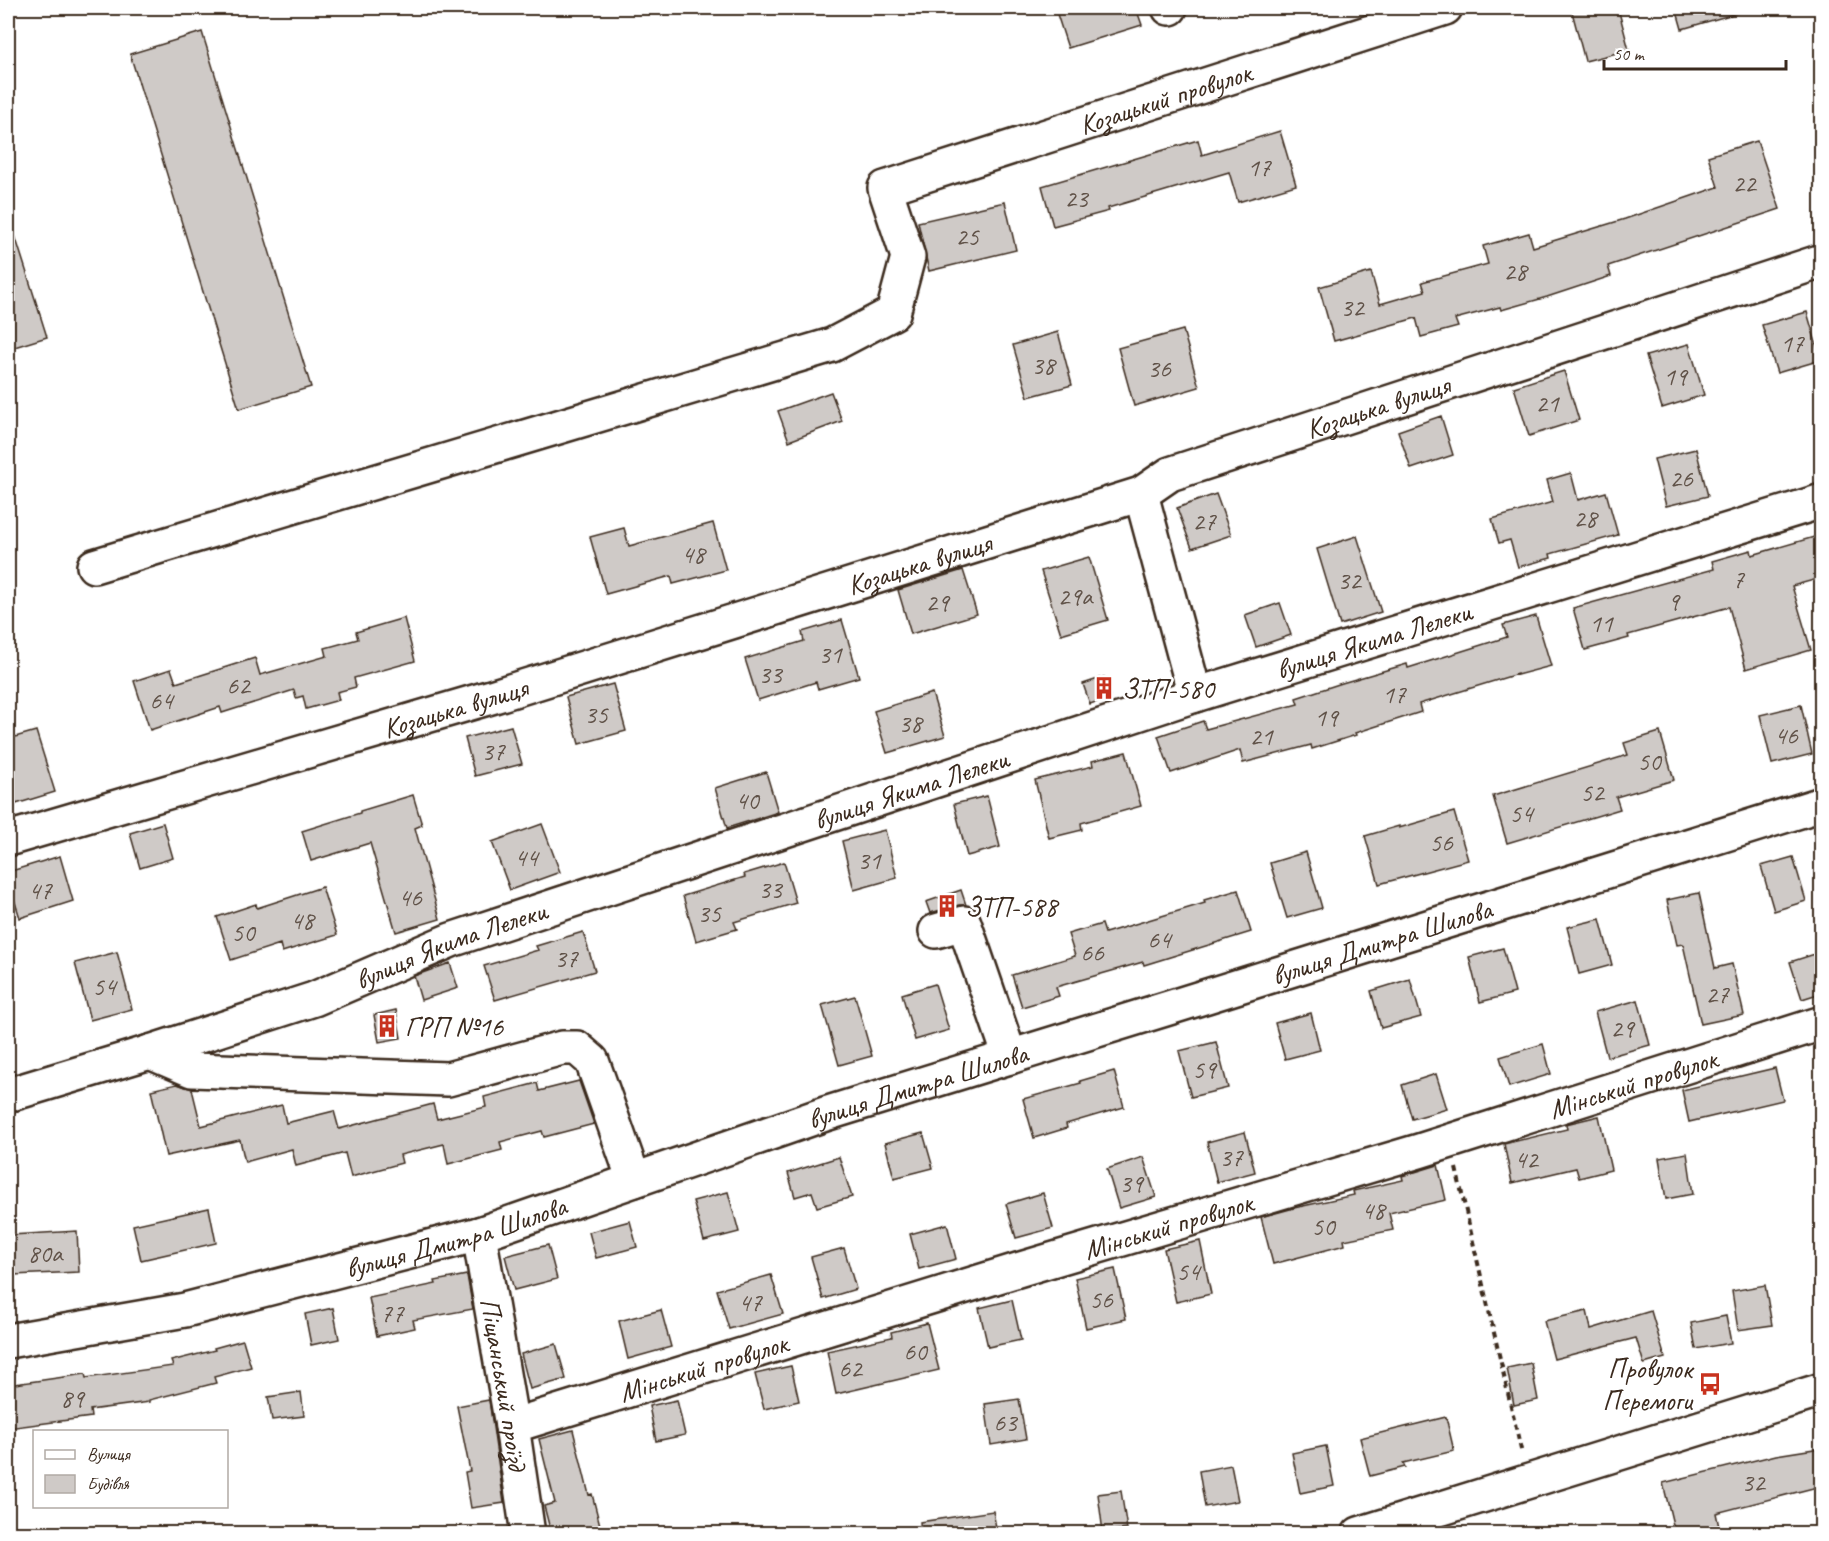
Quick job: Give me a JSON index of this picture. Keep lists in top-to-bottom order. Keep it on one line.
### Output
{"streets":{"street":["Козацький провулок","Козацька вулиця","вулиця Якима Лелеки","вулиця Дмитра Шилова","Мінський провулок","Піщанський проїзд"]},"crossings":[["вулиця Дмитра Шилова","Піщанський проїзд"],["Мінський провулок","Піщанський проїзд"]],"places":{"building":["ЗТП-580","ЗТП-588","ГРП №16"],"bus stop":["Провулок Перемоги"]},"house_numbers":["17","22","23","25","28","32","17","38","36","19","21","26","28","27","48","7","32","29а","9","29","11","31","33","62","17","64","35","19","38","46","21","37","50","52","40","54","56","44","31","33","47","46","35","48","50","64","66","37","54","27","29","59","37","42","39","48","50","80а","54","56","47","77","60","62","89","63","32"],"legend":["Вулиця","Будівля"],"scale_bar":"50 m"}
